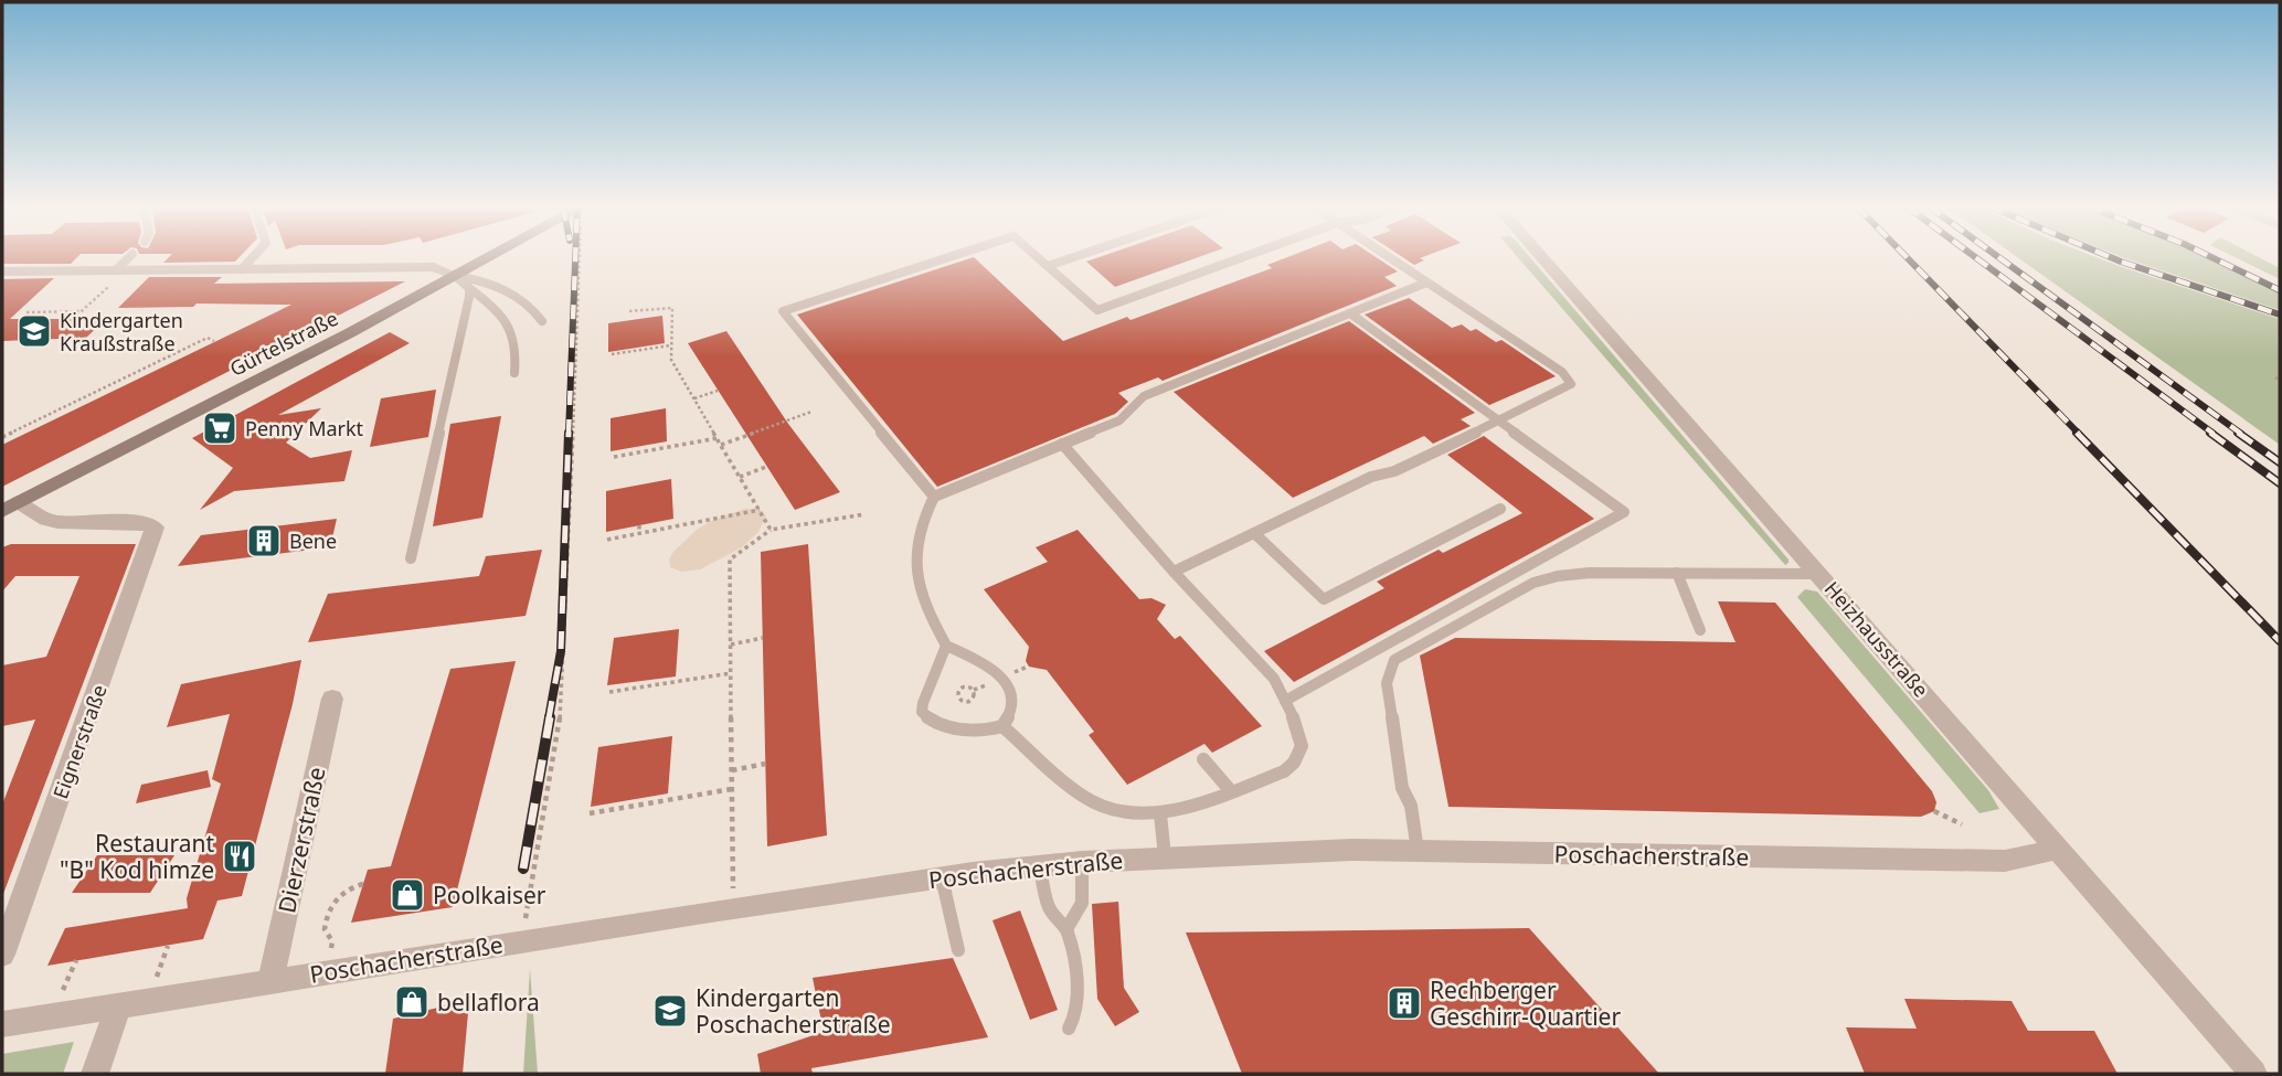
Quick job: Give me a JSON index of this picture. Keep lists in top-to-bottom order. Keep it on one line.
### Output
{"streets":{"main road":["Gürtelstraße"],"street":["Heizhausstraße","Eignerstraße","Dierzerstraße","Poschacherstraße"]},"crossings":[["Gürtelstraße","Eignerstraße"],["Heizhausstraße","Poschacherstraße"],["Dierzerstraße","Poschacherstraße"]],"places":{"school or university":["Kindergarten Kraußstraße","Kindergarten Poschacherstraße"],"supermarket":["Penny Markt"],"building":["Bene","Rechberger Geschirr-Quartier"],"restaurant":["Restaurant \"B\" Kod himze"],"shop":["Poolkaiser","bellaflora"]}}
